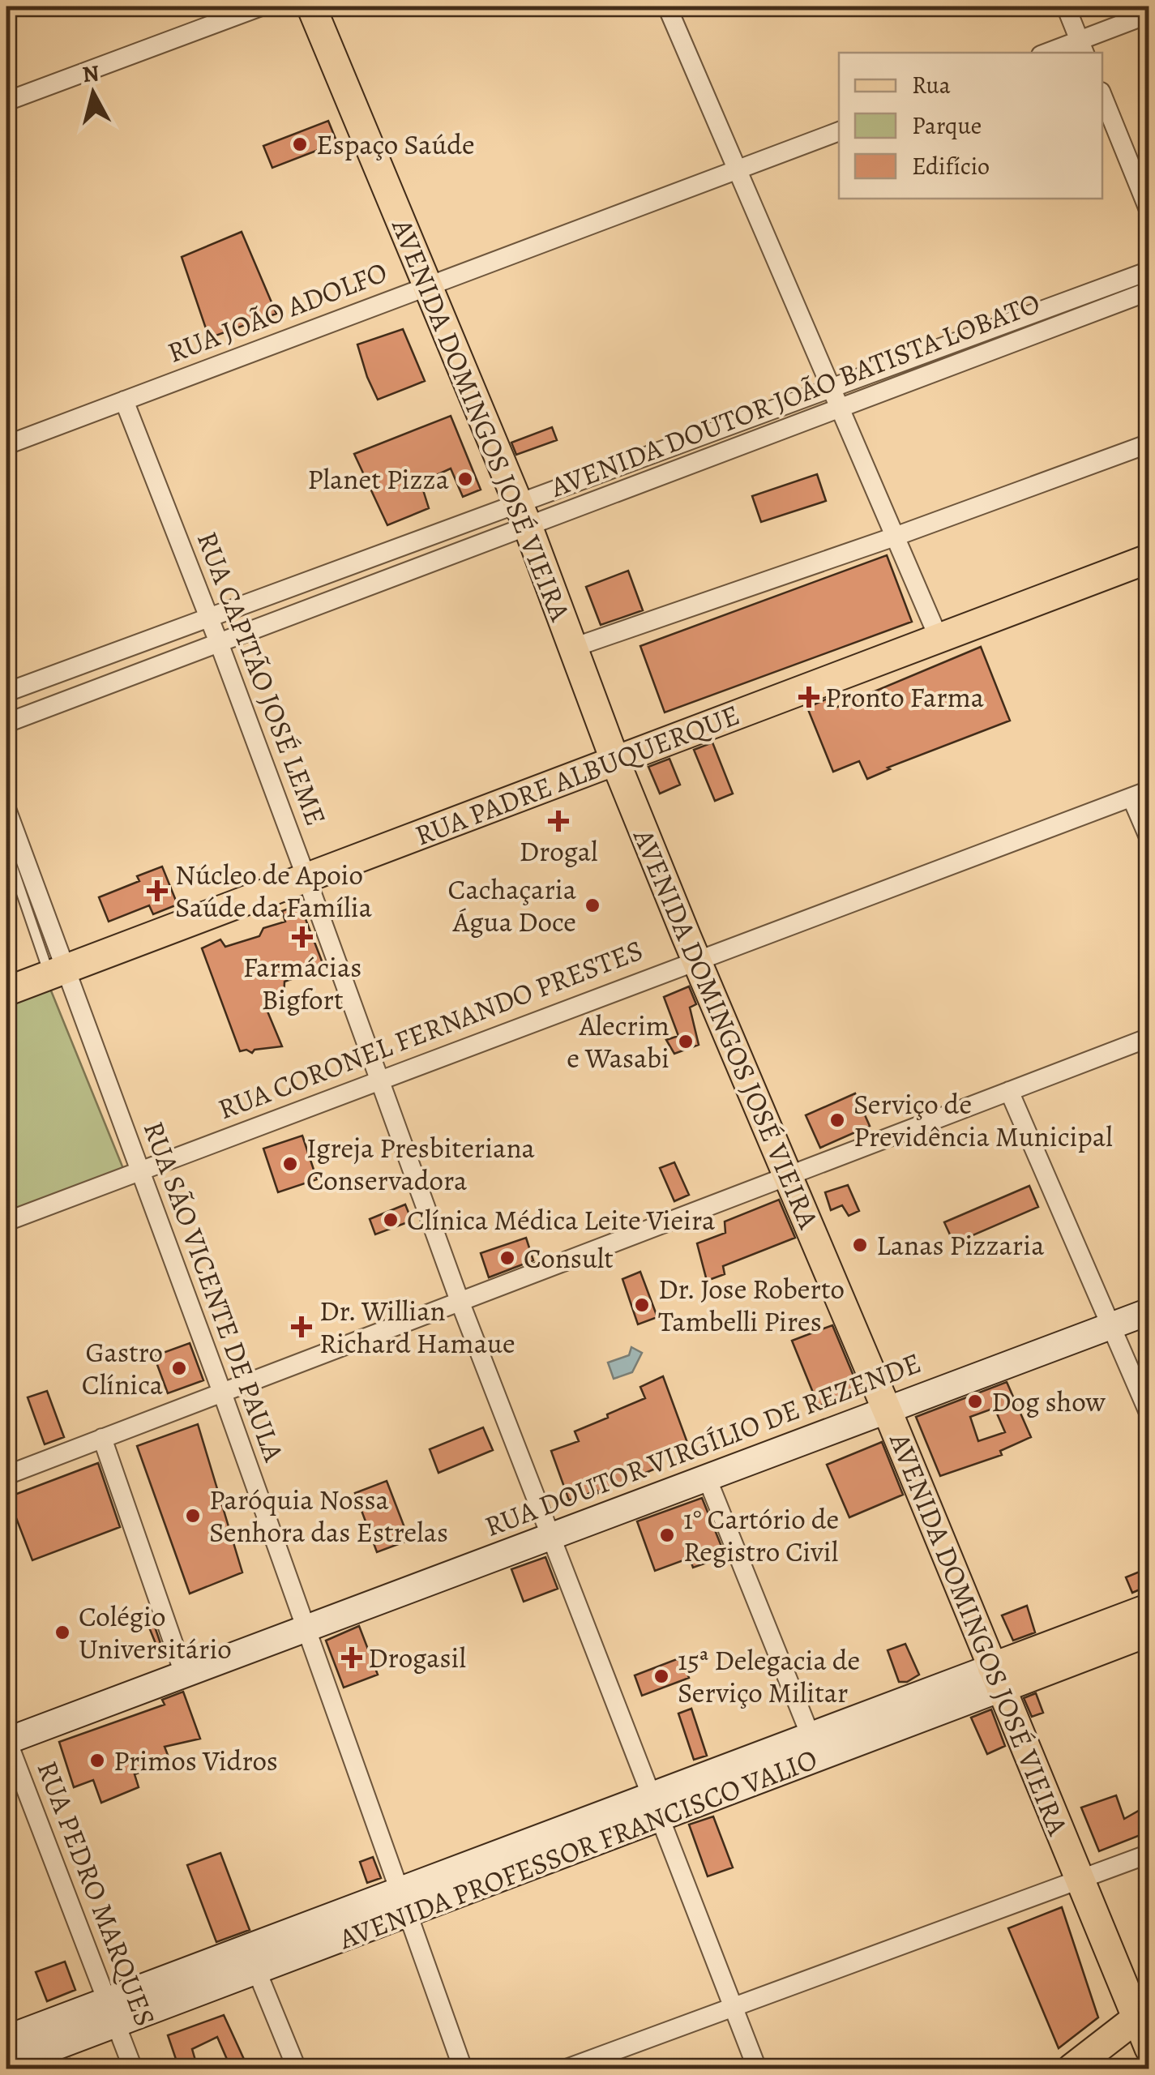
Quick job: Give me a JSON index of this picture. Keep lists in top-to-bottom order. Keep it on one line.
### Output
{"streets":{"main road":["AVENIDA DOMINGOS JOSÉ VIEIRA","RUA PADRE ALBUQUERQUE","RUA DOUTOR VIRGÍLIO DE REZENDE","AVENIDA PROFESSOR FRANCISCO VALIO"],"street":["RUA JOÃO ADOLFO","AVENIDA DOUTOR JOÃO BATISTA LOBATO","RUA CAPITÃO JOSÉ LEME","RUA CORONEL FERNANDO PRESTES","RUA SÃO VICENTE DE PAULA","RUA PEDRO MARQUES"]},"crossings":[["RUA JOÃO ADOLFO","AVENIDA DOMINGOS JOSÉ VIEIRA"],["RUA JOÃO ADOLFO","RUA CAPITÃO JOSÉ LEME"],["AVENIDA DOUTOR JOÃO BATISTA LOBATO","AVENIDA DOMINGOS JOSÉ VIEIRA"],["AVENIDA DOUTOR JOÃO BATISTA LOBATO","RUA CAPITÃO JOSÉ LEME"],["AVENIDA DOMINGOS JOSÉ VIEIRA","RUA PADRE ALBUQUERQUE"],["AVENIDA DOMINGOS JOSÉ VIEIRA","RUA CORONEL FERNANDO PRESTES"],["AVENIDA DOMINGOS JOSÉ VIEIRA","RUA DOUTOR VIRGÍLIO DE REZENDE"],["AVENIDA DOMINGOS JOSÉ VIEIRA","AVENIDA PROFESSOR FRANCISCO VALIO"],["RUA CAPITÃO JOSÉ LEME","RUA PADRE ALBUQUERQUE"],["RUA CAPITÃO JOSÉ LEME","RUA CORONEL FERNANDO PRESTES"],["RUA CAPITÃO JOSÉ LEME","RUA DOUTOR VIRGÍLIO DE REZENDE"],["RUA CAPITÃO JOSÉ LEME","AVENIDA PROFESSOR FRANCISCO VALIO"],["RUA PADRE ALBUQUERQUE","RUA SÃO VICENTE DE PAULA"],["RUA CORONEL FERNANDO PRESTES","RUA SÃO VICENTE DE PAULA"],["RUA SÃO VICENTE DE PAULA","RUA DOUTOR VIRGÍLIO DE REZENDE"],["RUA SÃO VICENTE DE PAULA","AVENIDA PROFESSOR FRANCISCO VALIO"],["RUA DOUTOR VIRGÍLIO DE REZENDE","RUA PEDRO MARQUES"],["AVENIDA PROFESSOR FRANCISCO VALIO","RUA PEDRO MARQUES"]],"places":{"other":["Espaço Saúde","Planet Pizza","Cachaçaria Água Doce","Alecrim e Wasabi","Serviço de Previdência Municipal","Igreja Presbiteriana Conservadora","Clínica Médica Leite Vieira","Lanas Pizzaria","Consult","Dr. Jose Roberto Tambelli Pires","Gastro Clínica","Dog show","Paróquia Nossa Senhora das Estrelas","1° Cartório de Registro Civil","Colégio Universitário","15ª Delegacia de Serviço Militar","Primos Vidros"],"health":["Pronto Farma","Drogal","Núcleo de Apoio Saúde da Família","Farmácias Bigfort","Dr. Willian Richard Hamaue","Drogasil"]},"legend":["Rua","Parque","Edifício"],"north":"top"}
